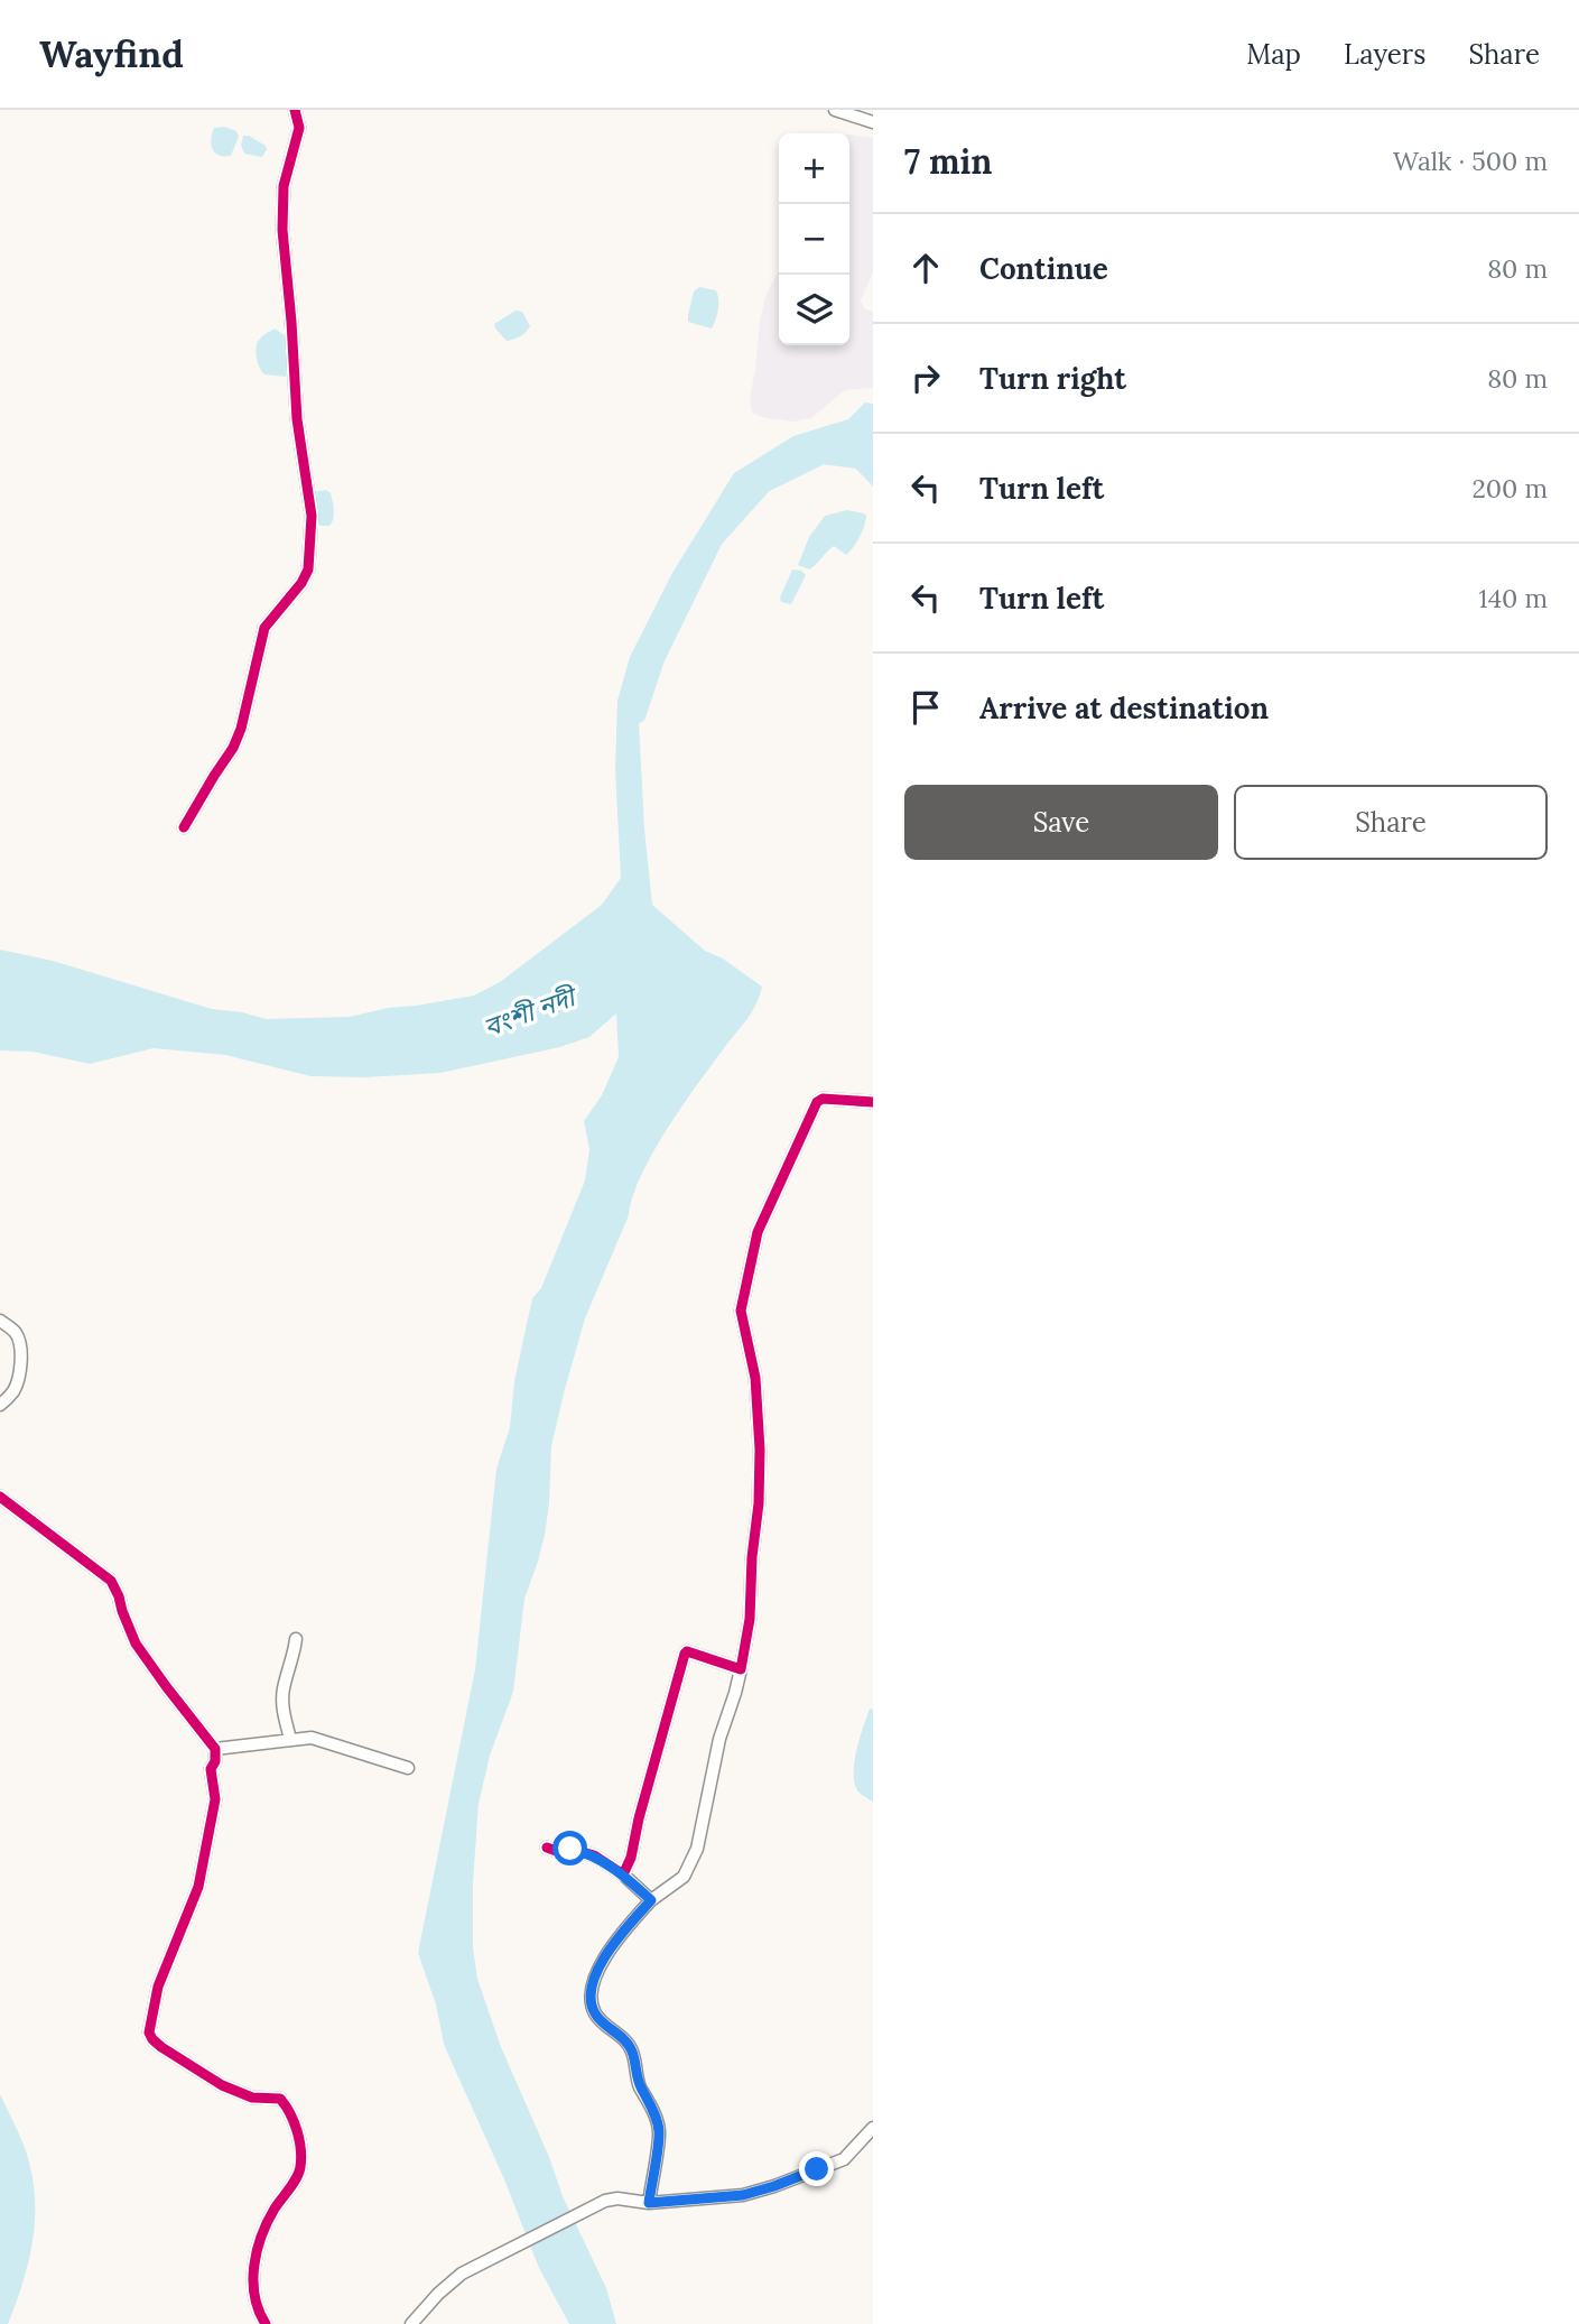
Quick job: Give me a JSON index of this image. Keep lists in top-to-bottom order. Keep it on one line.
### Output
{"water":["বংশী নদী"],"page":{"header":"Wayfind","nav":["Map","Layers","Share"],"heading":["7 min","Walk · 500 m"],"map_buttons":["+","−"],"list":[["Continue","80 m"],["Turn right","80 m"],["Turn left","200 m"],["Turn left","140 m"],"Arrive at destination"],"buttons":["Save","Share"]}}
